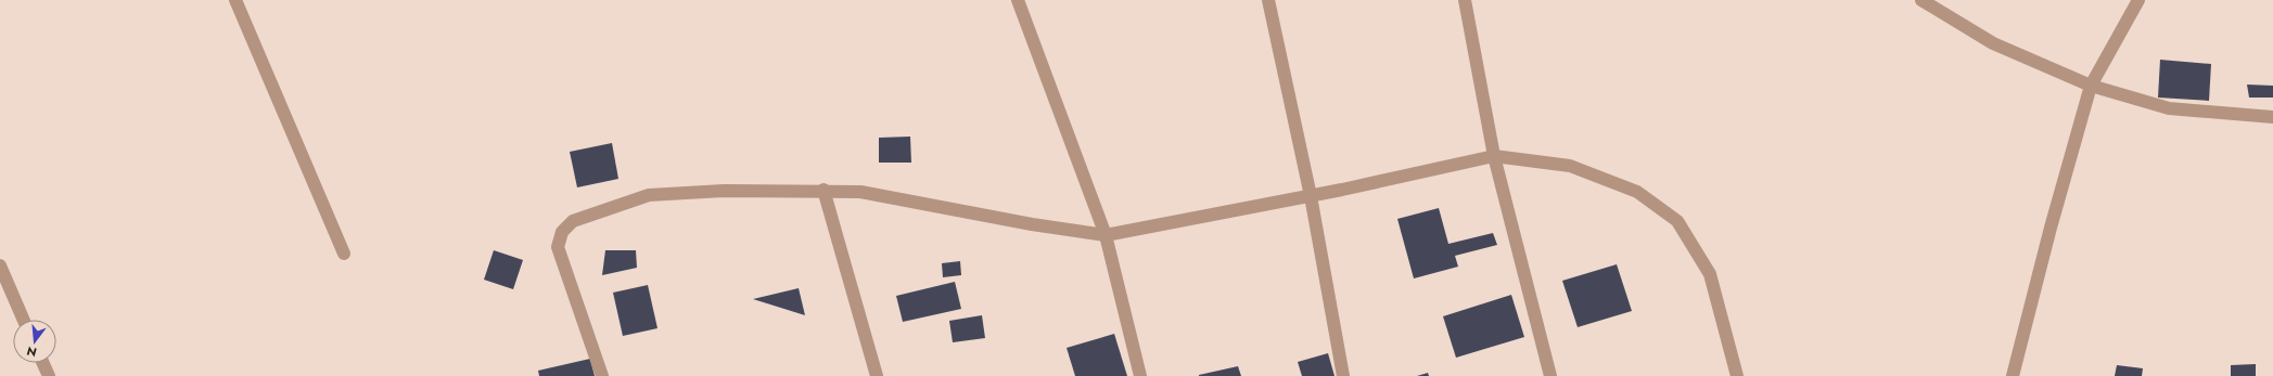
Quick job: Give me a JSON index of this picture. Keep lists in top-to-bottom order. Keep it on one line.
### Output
{"north":"bottom"}
